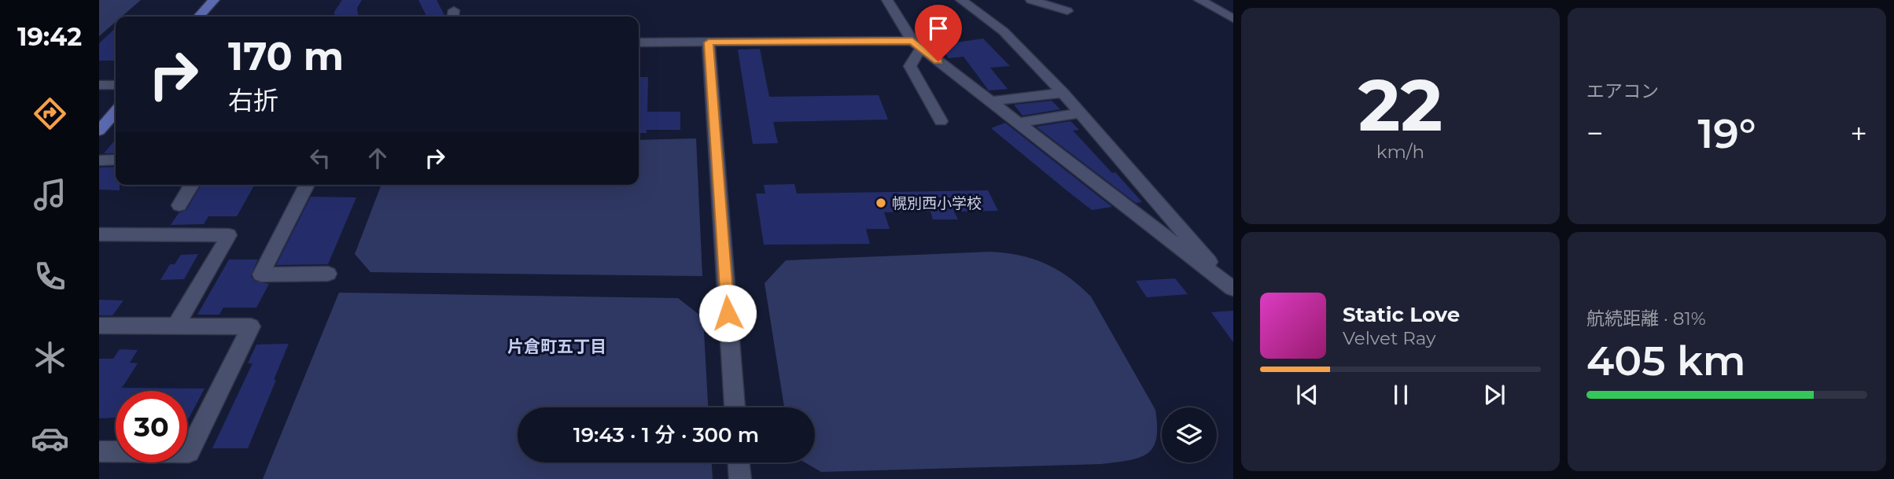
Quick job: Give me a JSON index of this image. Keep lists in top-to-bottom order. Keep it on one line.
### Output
{"districts":["片倉町五丁目"],"places":["幌別西小学校"],"page":{"tabs":"19:42","tile":[["22","km/h"],"エアコン",["航続距離 · 81%","405 km"]],"turn":["170 m","右折"],"heat":["−","19°","+"],"song":["Static Love","Velvet Ray"],"limit":"30","trip":"19:43 · 1 分 · 300 m"}}
